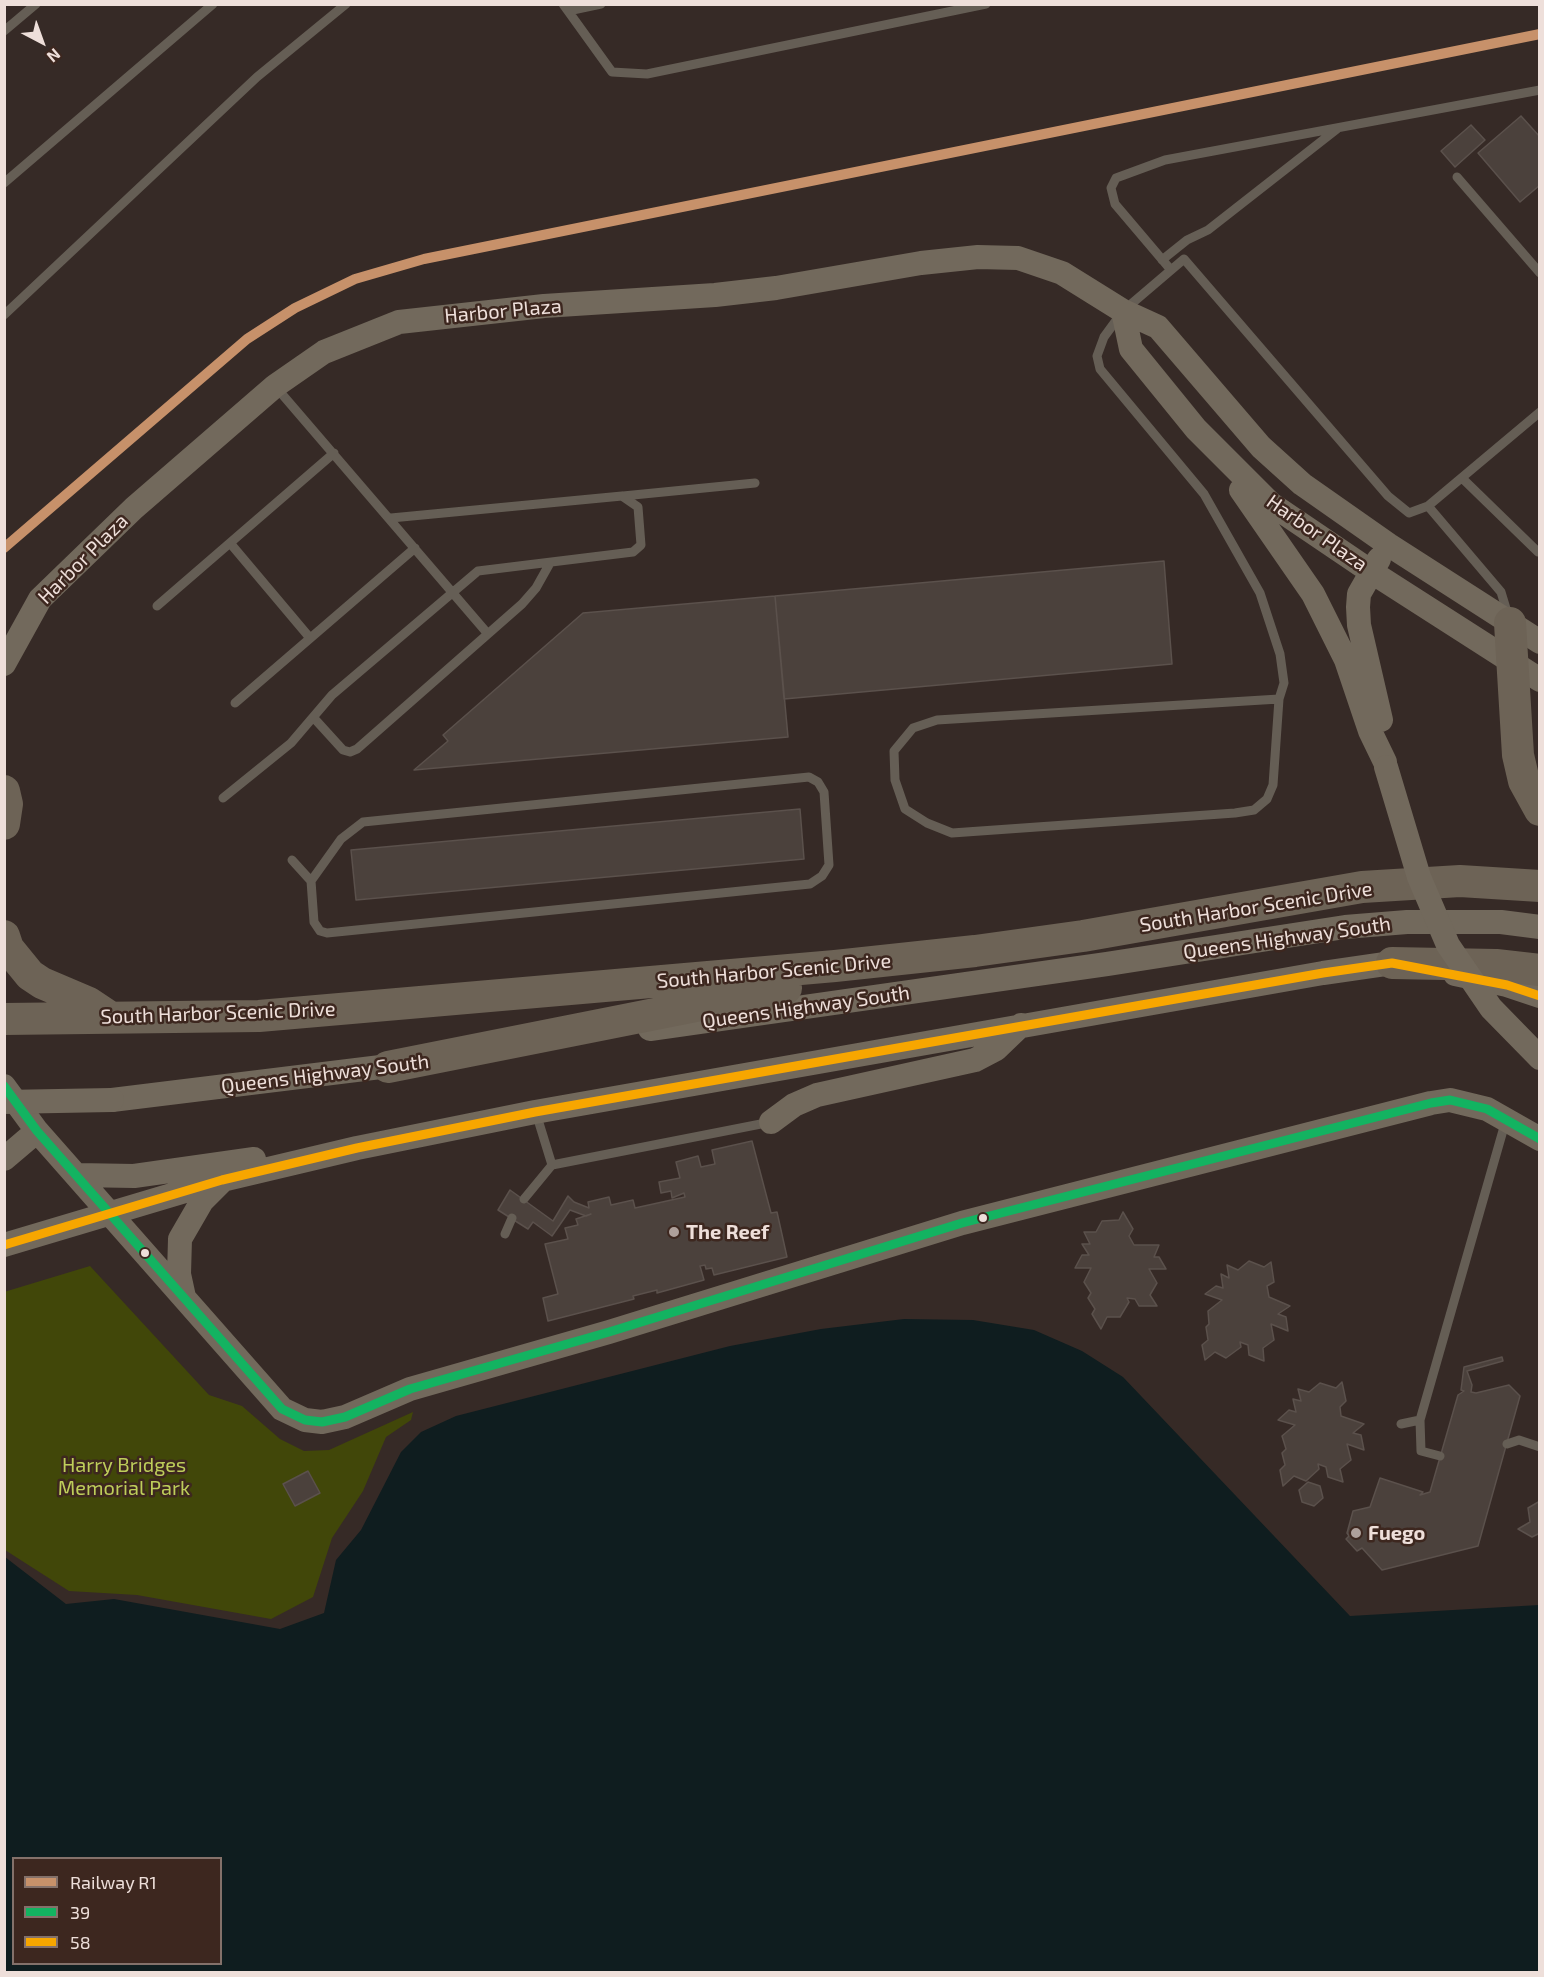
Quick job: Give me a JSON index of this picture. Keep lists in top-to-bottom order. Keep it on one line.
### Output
{"streets":{"highway":["South Harbor Scenic Drive"],"main road":["Harbor Plaza","Queens Highway South"]},"parks":["Harry Bridges Memorial Park"],"places":["The Reef","Fuego"],"lines":["rail line R1","transit line 58","transit line 39"],"legend":["Railway R1","39","58"],"north":"bottom right"}
